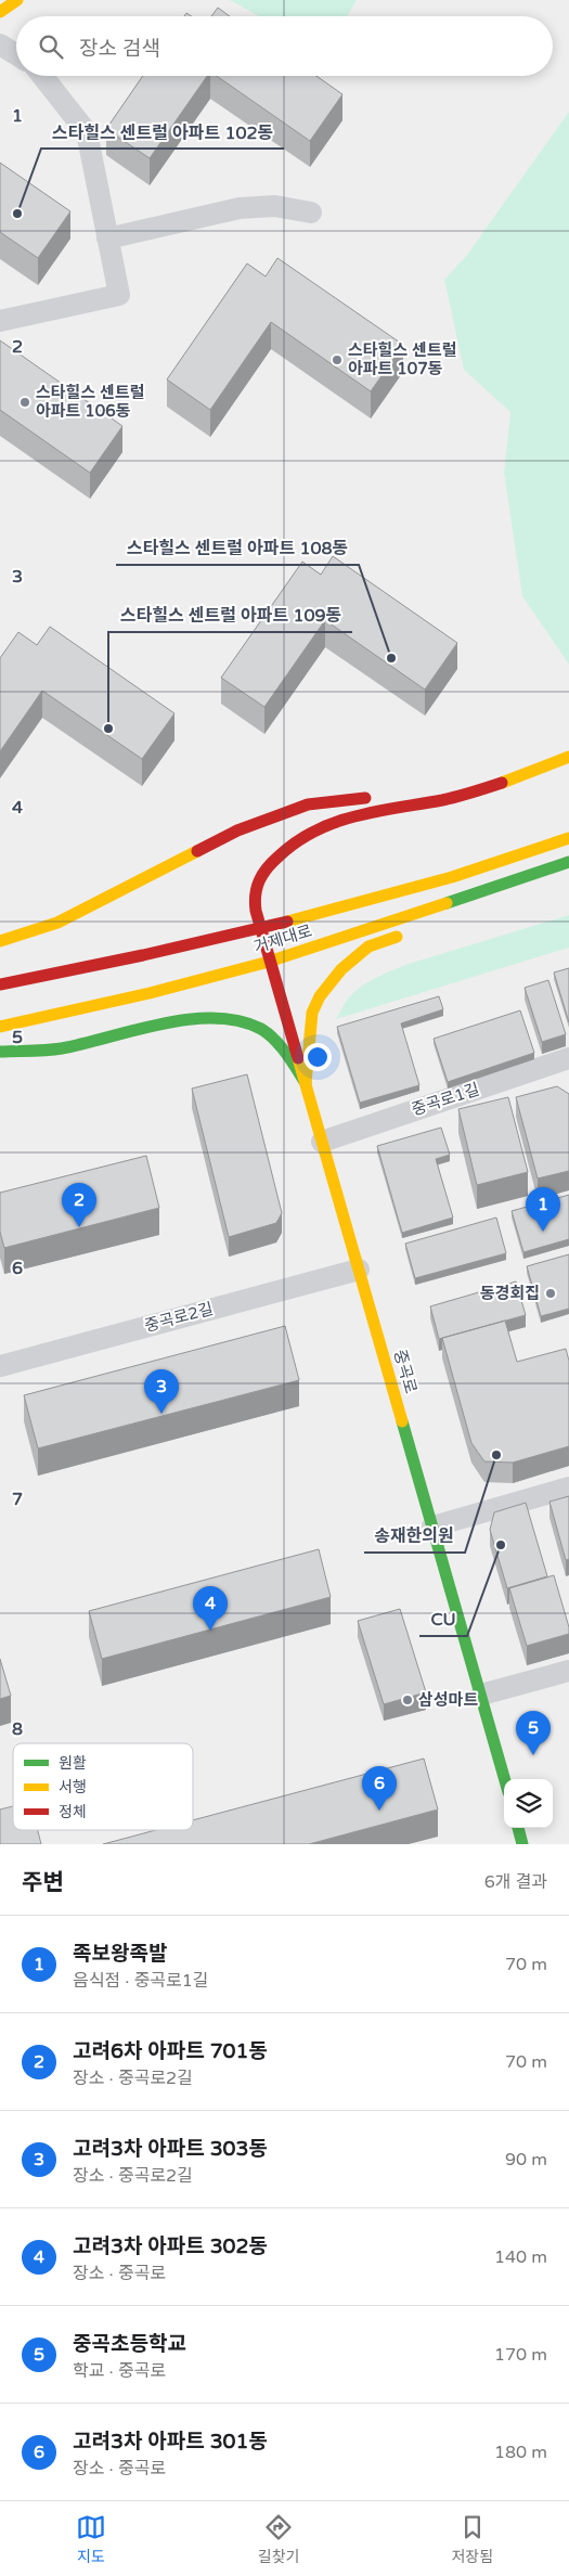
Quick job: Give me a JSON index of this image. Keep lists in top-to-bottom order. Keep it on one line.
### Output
{"streets":{"street":["거제대로","중곡로1길","중곡로2길","중곡로"]},"crossings":[["거제대로","중곡로"],["중곡로1길","중곡로"],["중곡로2길","중곡로"]],"places":["스타힐스 센트럴 아파트 102동","스타힐스 센트럴 아파트 107동","스타힐스 센트럴 아파트 106동","스타힐스 센트럴 아파트 108동","스타힐스 센트럴 아파트 109동","동경회집","송재한의원","CU","삼성마트"],"legend":["원활","서행","정체"],"page":{"search":"장소 검색","pins":["2","1","3","4","5","6"],"heading":["주변","6개 결과"],"list":[{"mark":"1","name":"족보왕족발","note":"음식점 · 중곡로1길","value":"70 m"},{"mark":"2","name":"고려6차 아파트 701동","note":"장소 · 중곡로2길","value":"70 m"},{"mark":"3","name":"고려3차 아파트 303동","note":"장소 · 중곡로2길","value":"90 m"},{"mark":"4","name":"고려3차 아파트 302동","note":"장소 · 중곡로","value":"140 m"},{"mark":"5","name":"중곡초등학교","note":"학교 · 중곡로","value":"170 m"},{"mark":"6","name":"고려3차 아파트 301동","note":"장소 · 중곡로","value":"180 m"}],"nav":["지도","길찾기","저장됨"]},"grid":{"rows":["1","2","3","4","5","6","7","8"]}}
